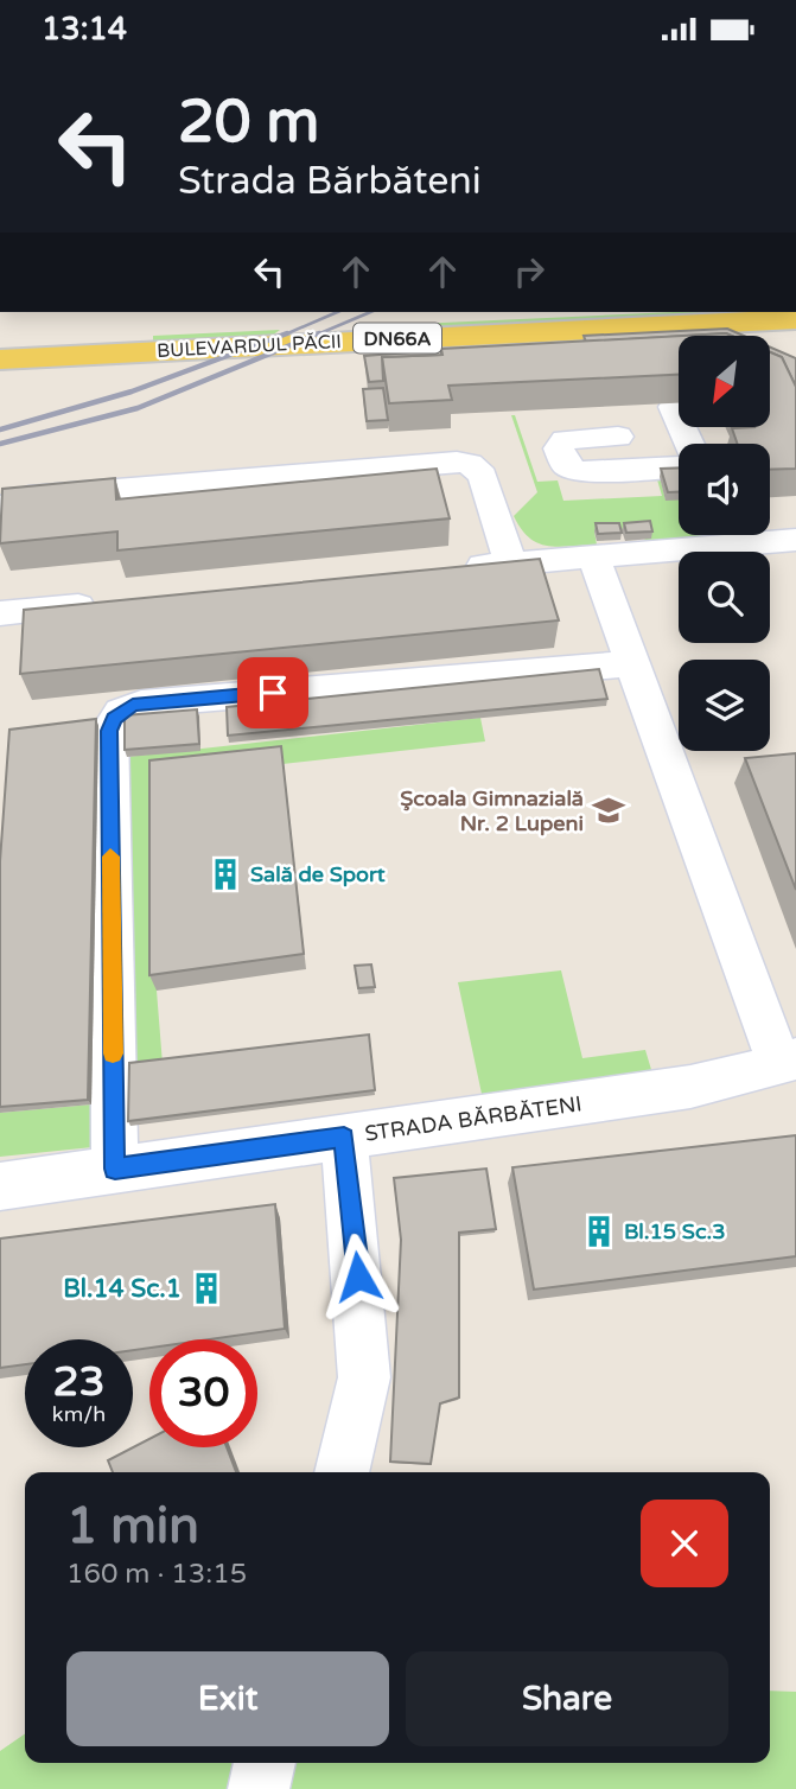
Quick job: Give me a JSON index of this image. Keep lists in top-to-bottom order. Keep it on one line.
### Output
{"streets":{"main road":["DN66A","BULEVARDUL PĂCII"],"street":["STRADA BĂRBĂTENI"]},"places":{"school or university":["Şcoala Gimnazială Nr. 2 Lupeni"],"building":["Sală de Sport","Bl.15 Sc.3","Bl.14 Sc.1"]},"north":"bottom left","page":{"status":"13:14","turn":["20 m","Strada Bărbăteni"],"speed":"23 km/h","limit":"30","heading":["1 min","160 m · 13:15"],"buttons":["Exit","Share"]}}
